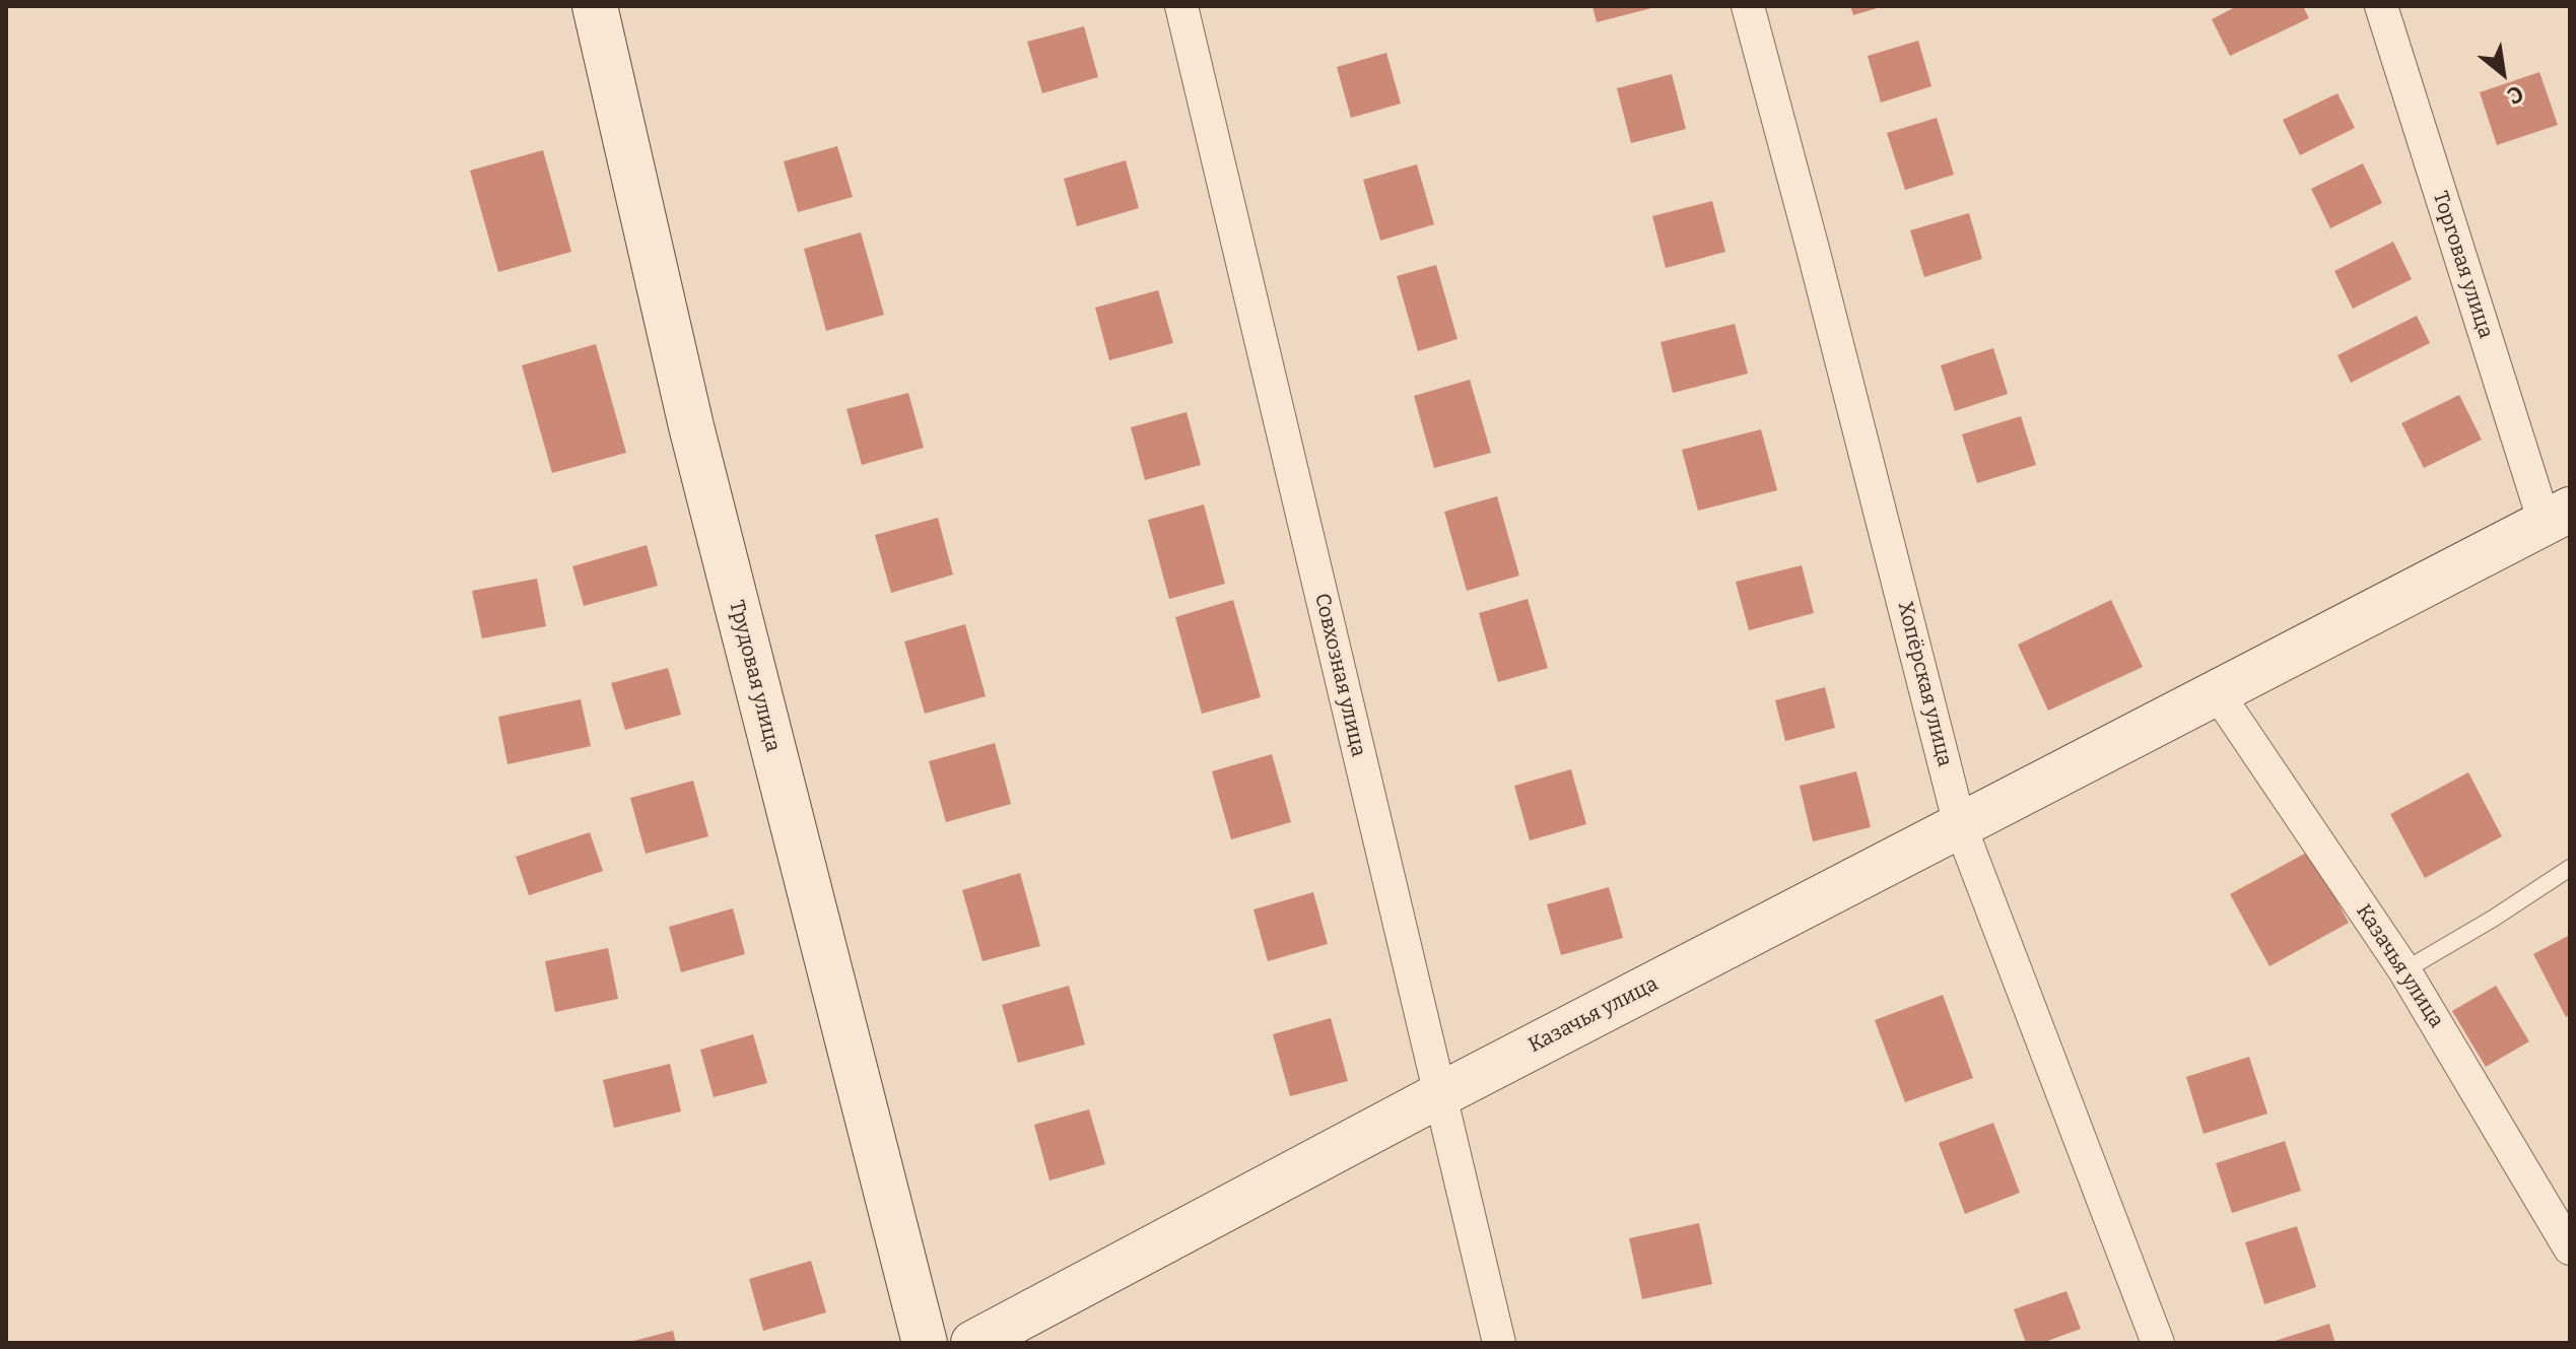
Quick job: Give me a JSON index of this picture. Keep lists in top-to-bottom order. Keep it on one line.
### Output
{"streets":{"street":["Торговая улица","Совхозная улица","Трудовая улица","Хопёрская улица","Казачья улица"]},"crossings":[["Торговая улица","Казачья улица"],["Совхозная улица","Казачья улица"],["Хопёрская улица","Казачья улица"]],"north":"bottom right"}
